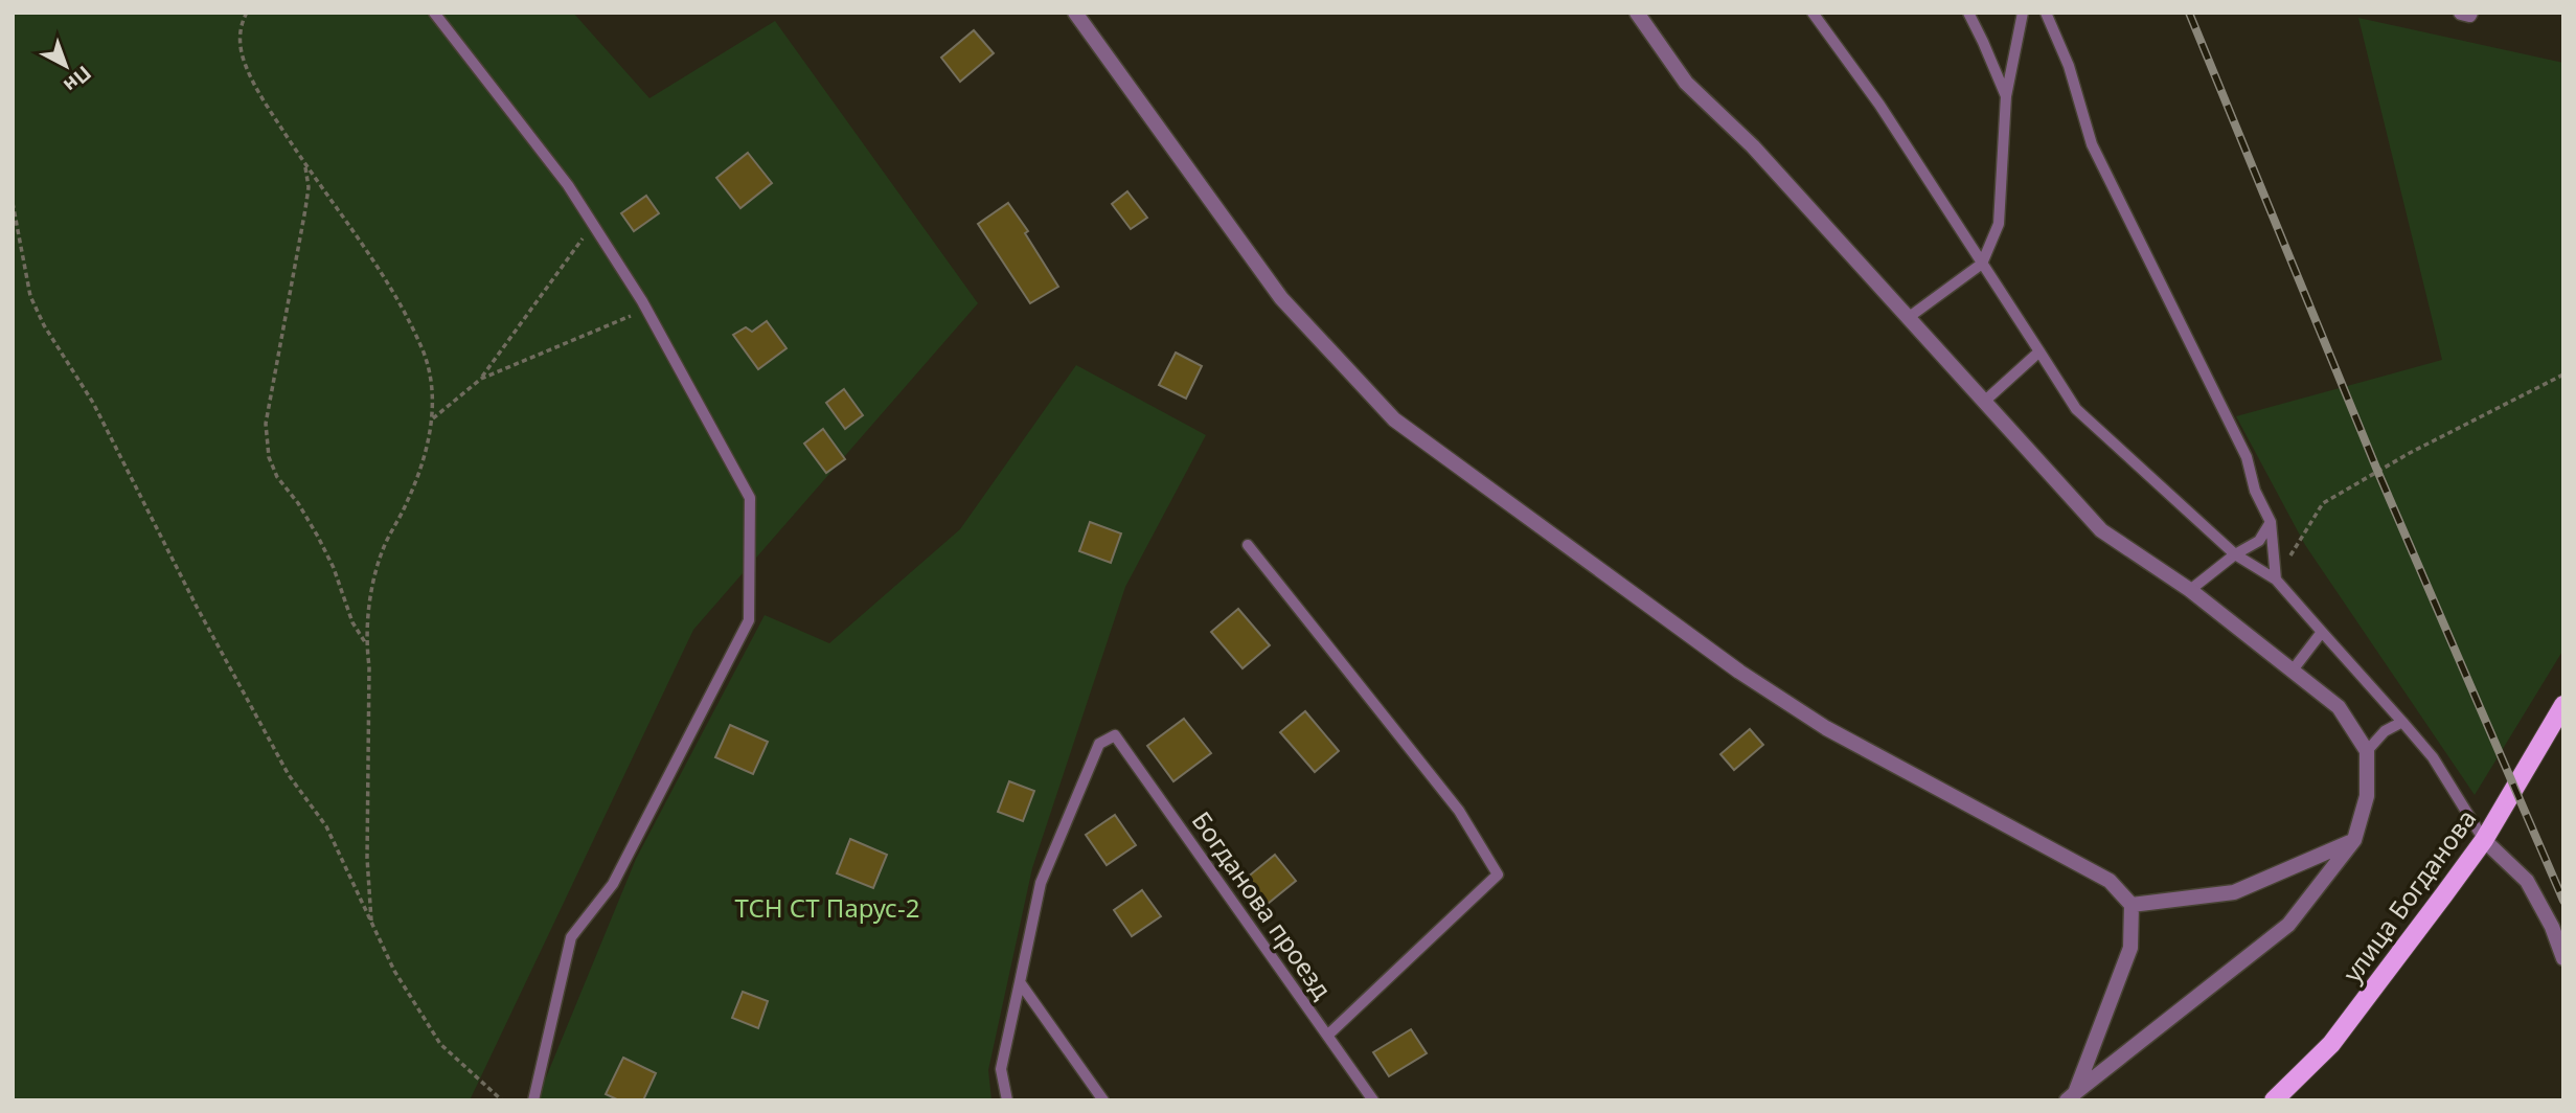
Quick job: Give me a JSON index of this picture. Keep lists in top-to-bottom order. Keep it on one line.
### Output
{"streets":{"main road":["улица Богданова"],"lane":["Богданова проезд"]},"parks":["ТСН СТ Парус-2"],"north":"bottom right"}
